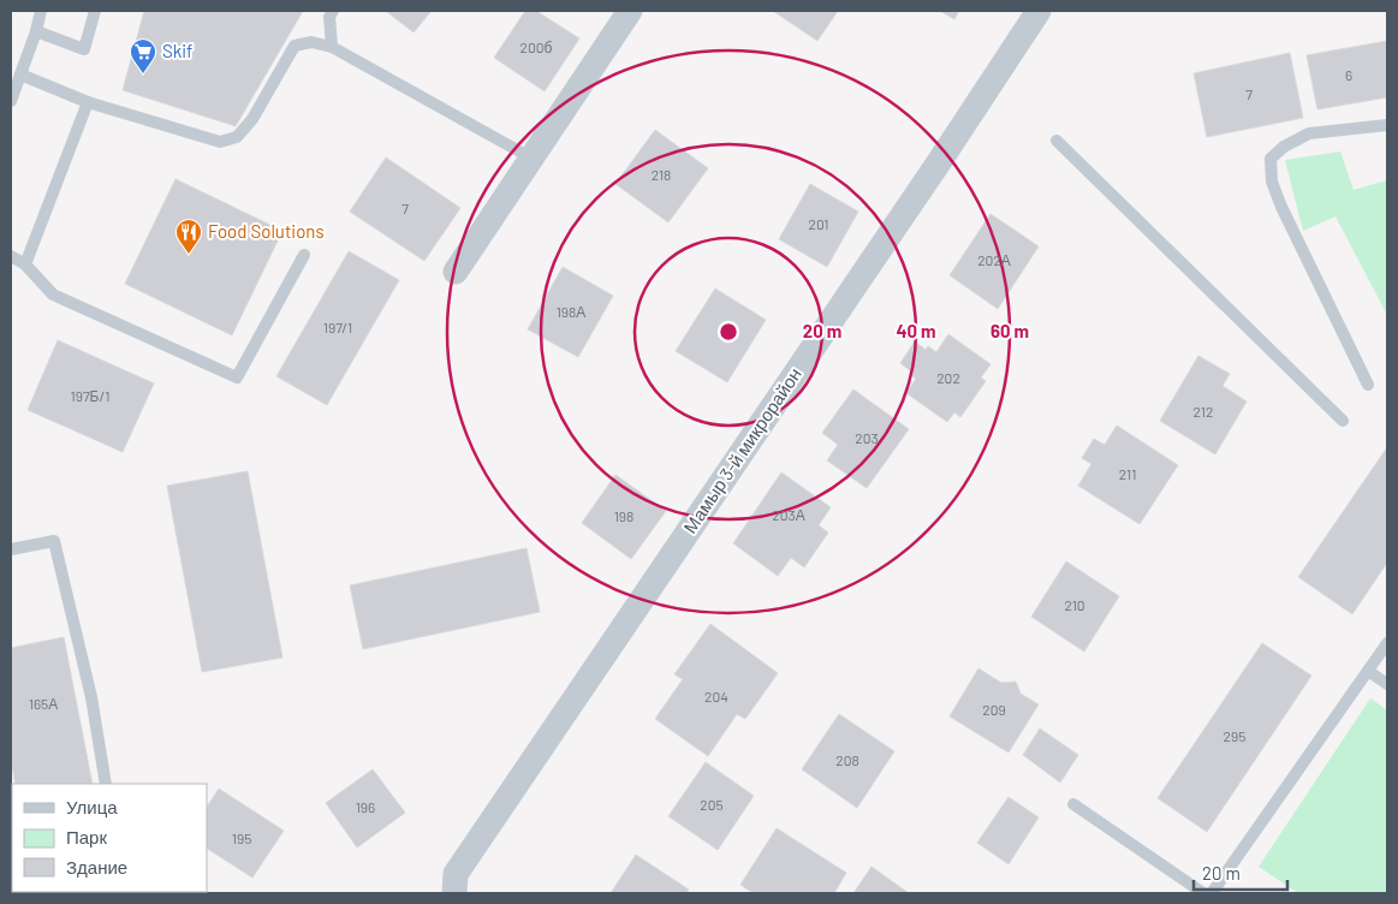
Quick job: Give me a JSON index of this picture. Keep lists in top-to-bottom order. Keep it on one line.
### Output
{"streets":{"street":["Мамыр 3-й микрорайон"]},"places":{"supermarket":["Skif"],"restaurant":["Food Solutions"]},"house_numbers":["200б","6","7","218","7","201","202А","198А","197/1","202","197Б/1","212","203","211","203А","198","210","204","165А","209","295","208","205","196","195"],"legend":["Улица","Парк","Здание"],"scale_bar":"20 m","rings":["20 m","40 m","60 m"]}
